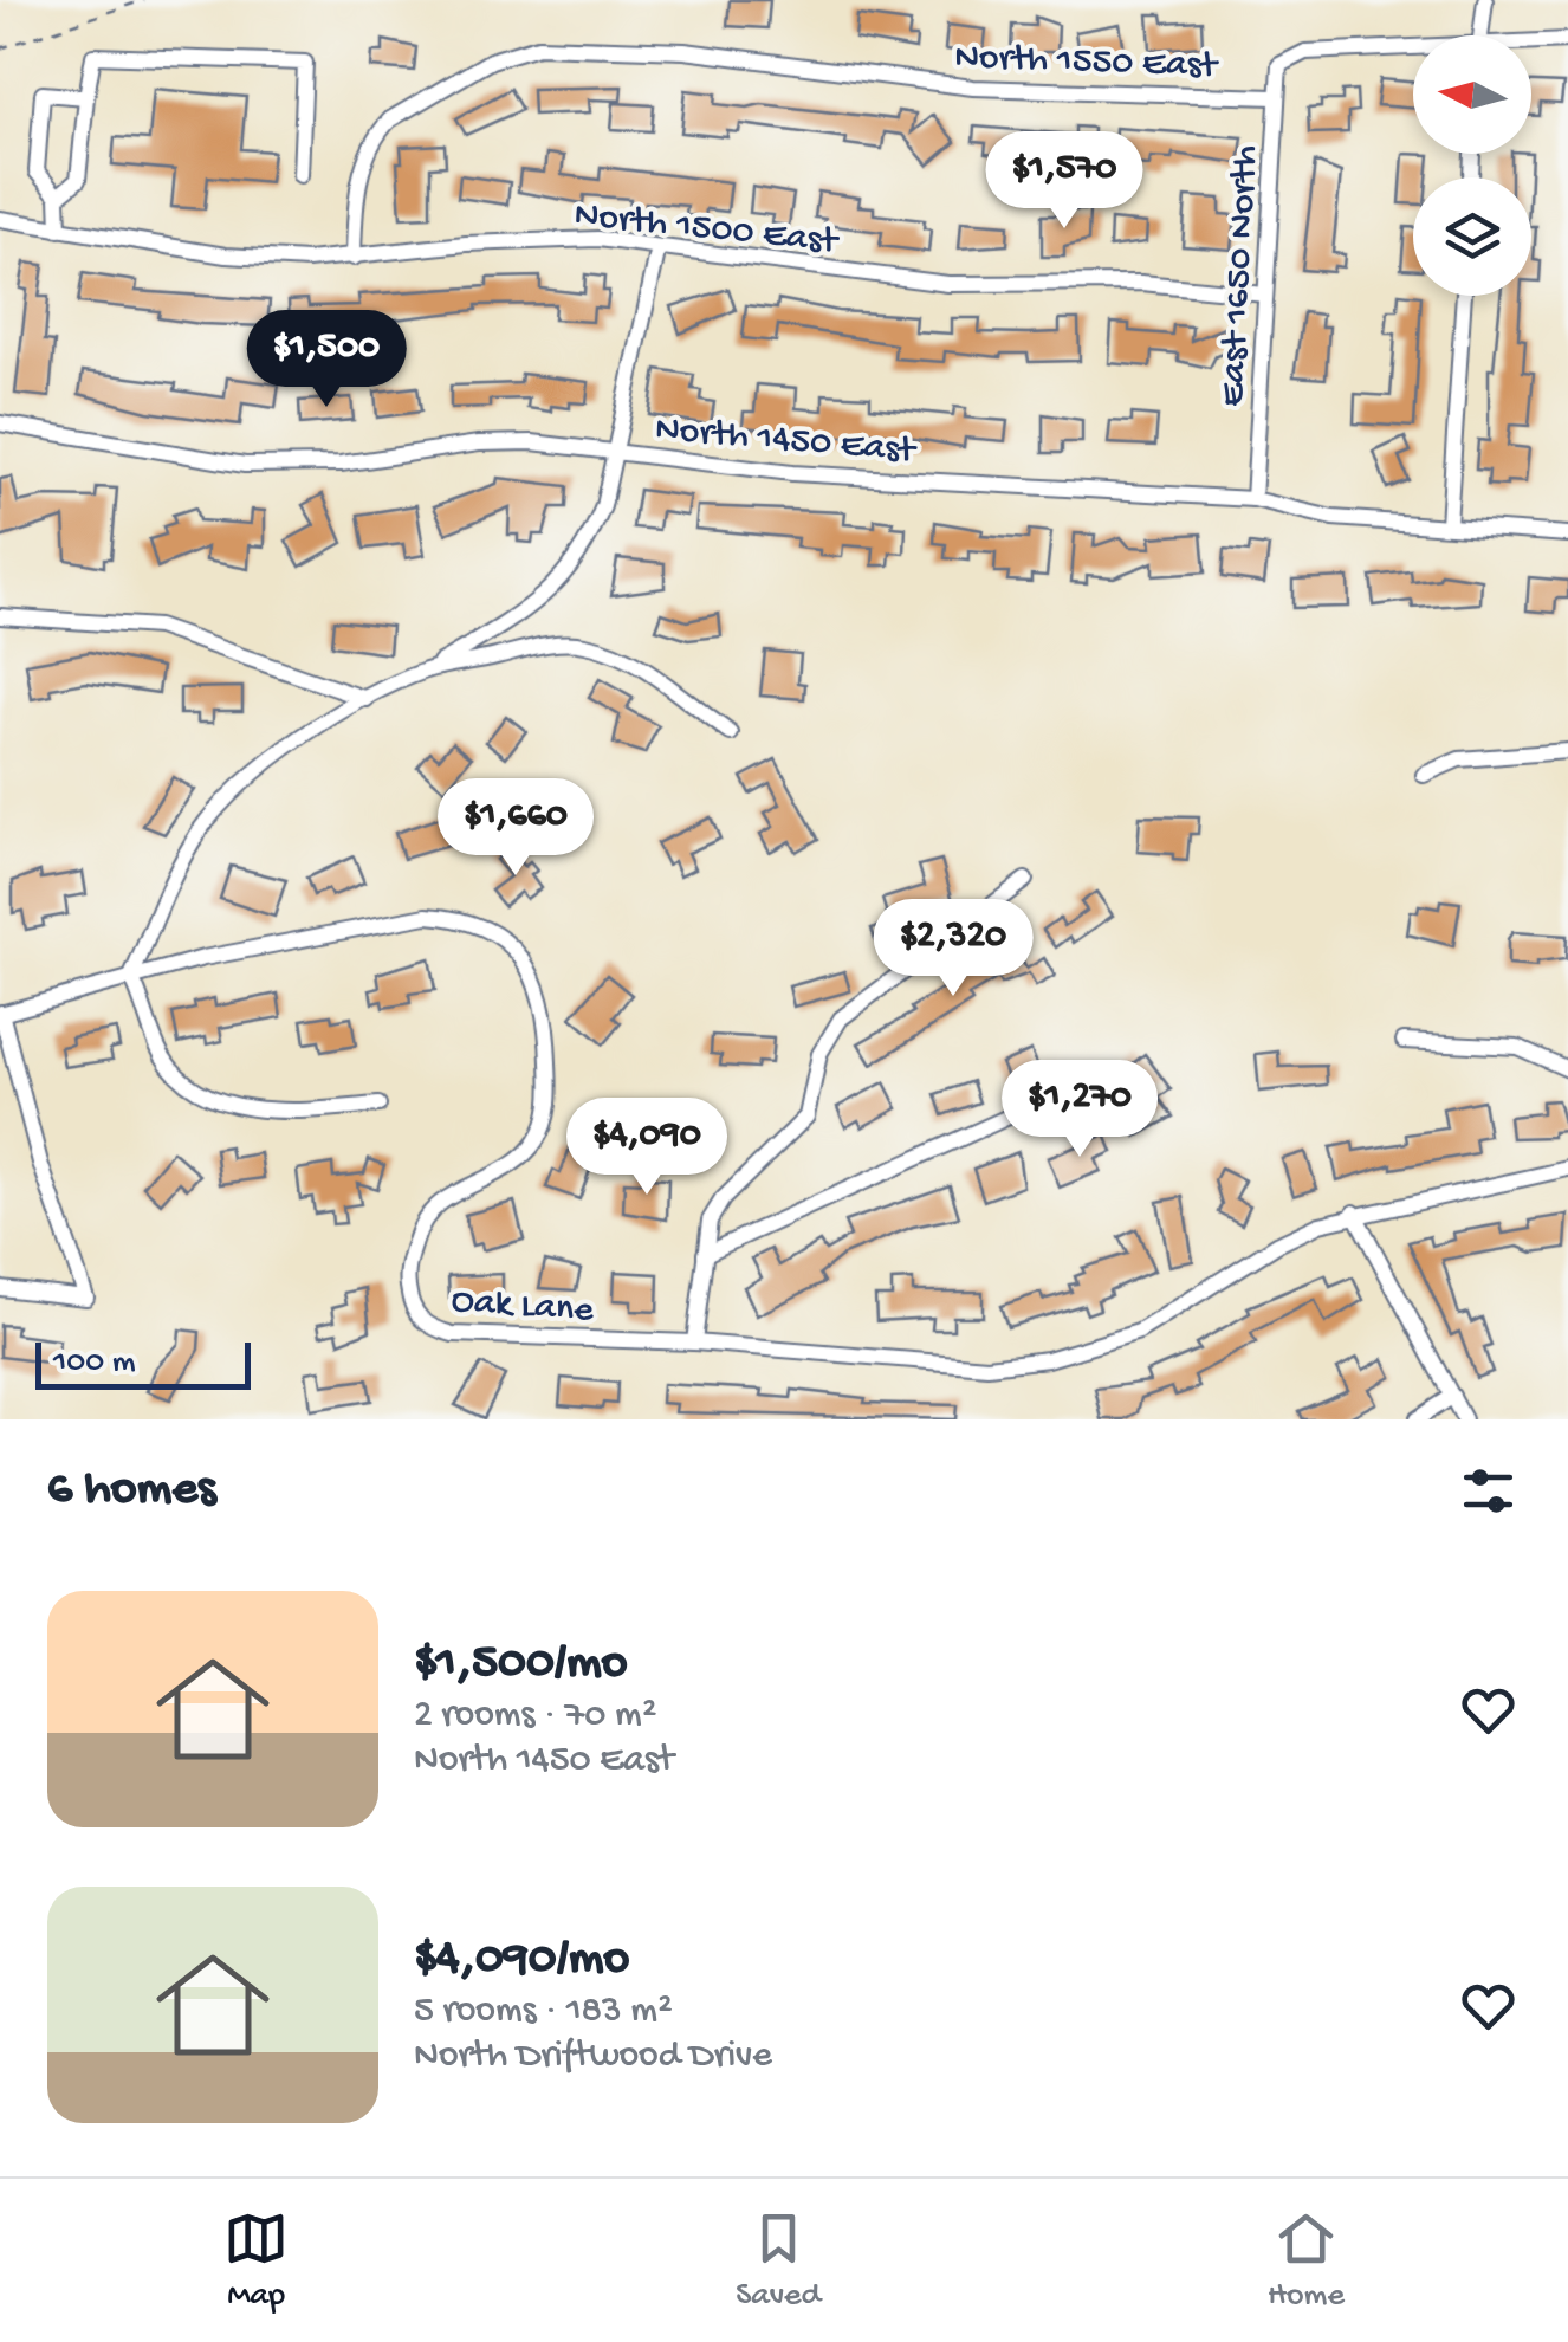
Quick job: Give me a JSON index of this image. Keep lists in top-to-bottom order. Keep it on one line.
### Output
{"streets":{"street":["North 1550 East","North 1500 East","East 1650 North","North 1450 East","Oak Lane"]},"crossings":[["North 1550 East","North 1500 East"],["North 1550 East","East 1650 North"],["North 1500 East","East 1650 North"],["East 1650 North","North 1450 East"]],"scale_bar":"100 m","north":"left","page":{"price":["$1,570","$1,500","$1,660","$2,320","$1,270","$4,090"],"scale":"100 m","heading":"6 homes","list":[{"name":"$1,500/mo","note":"2 rooms · 70 m² · North 1450 East"},{"name":"$4,090/mo","note":"5 rooms · 183 m² · North Driftwood Drive"}],"tabs":["Map","Saved","Home"]}}
